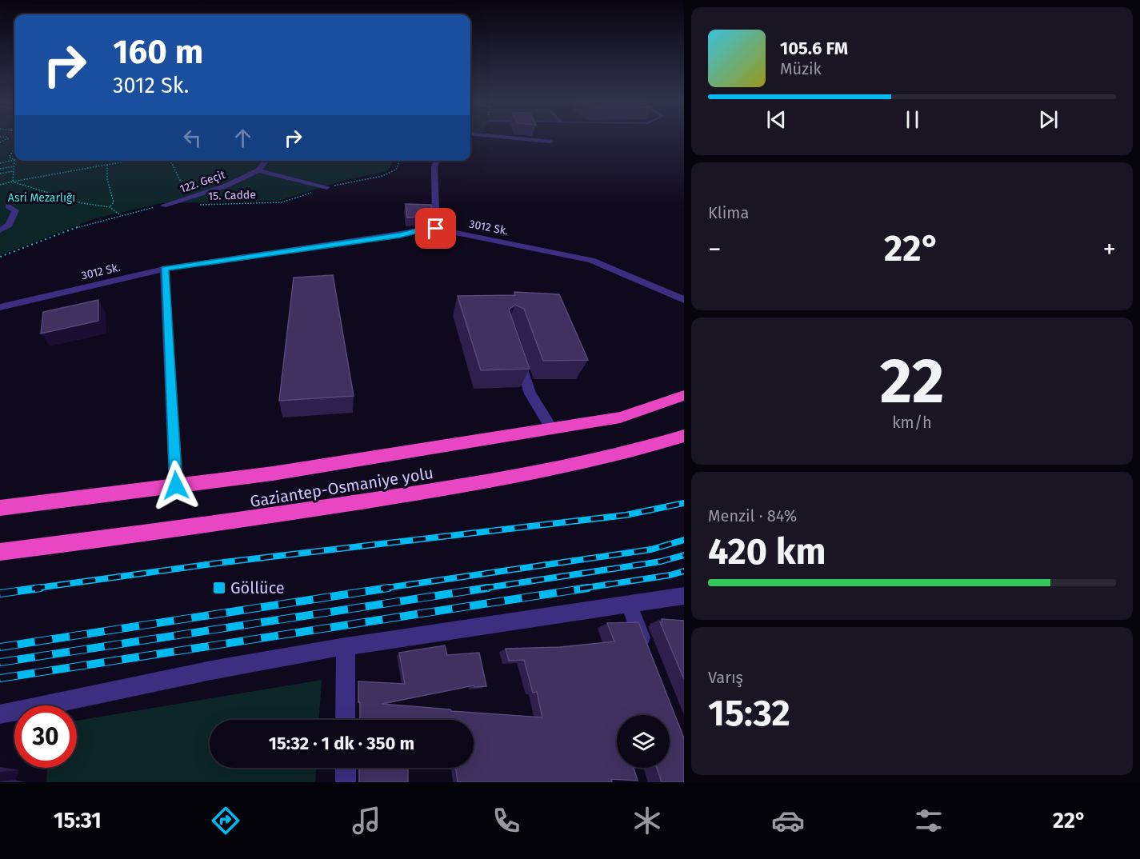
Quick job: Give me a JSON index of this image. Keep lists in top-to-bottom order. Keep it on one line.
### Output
{"streets":{"highway":["Gaziantep-Osmaniye yolu"],"street":["122. Geçit","3012 Sk."],"path":["15. Cadde"]},"parks":["Asri Mezarlığı"],"places":{"transit":["Göllüce"]},"page":{"turn":["160 m","3012 Sk."],"song":["105.6 FM","Müzik"],"tile":["Klima",["22","km/h"],["Menzil · 84%","420 km"],["Varış","15:32"]],"heat":["−","22°","+"],"limit":"30","trip":"15:32 · 1 dk · 350 m","tabs":["15:31","22°"]}}
